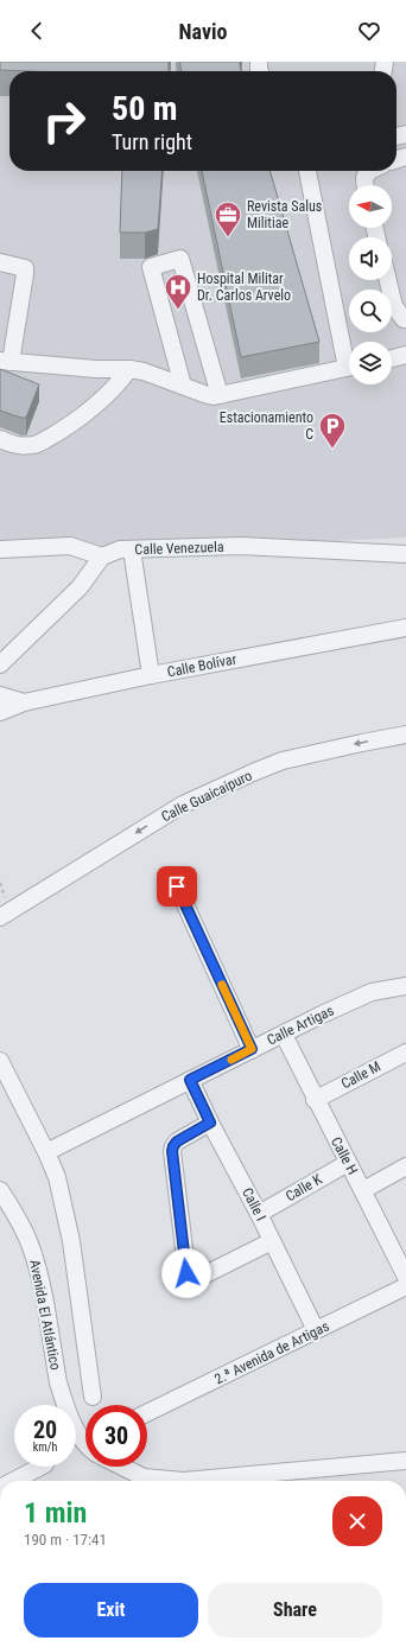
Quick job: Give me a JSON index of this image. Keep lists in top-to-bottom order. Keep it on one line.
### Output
{"streets":{"street":["Calle Venezuela","Calle Bolívar","Calle Guaicaipuro","Calle Artigas","Calle M","Calle H","Calle K","Calle I","Avenida El Atlántico","2.ª Avenida de Artigas"]},"crossings":[["Calle Artigas","Calle H"],["Calle Artigas","Calle I"],["Calle M","Calle H"],["Calle H","Calle K"],["Calle K","Calle I"],["Calle I","2.ª Avenida de Artigas"]],"one_way":["Calle Guaicaipuro"],"places":{"office":["Revista Salus Militiae"],"hospital":["Hospital Militar Dr. Carlos Arvelo"],"parking":["Estacionamiento C"]},"north":"left","page":{"header":"Navio","turn":["50 m","Turn right"],"speed":"20 km/h","limit":"30","heading":["1 min","190 m · 17:41"],"buttons":["Exit","Share"]}}
